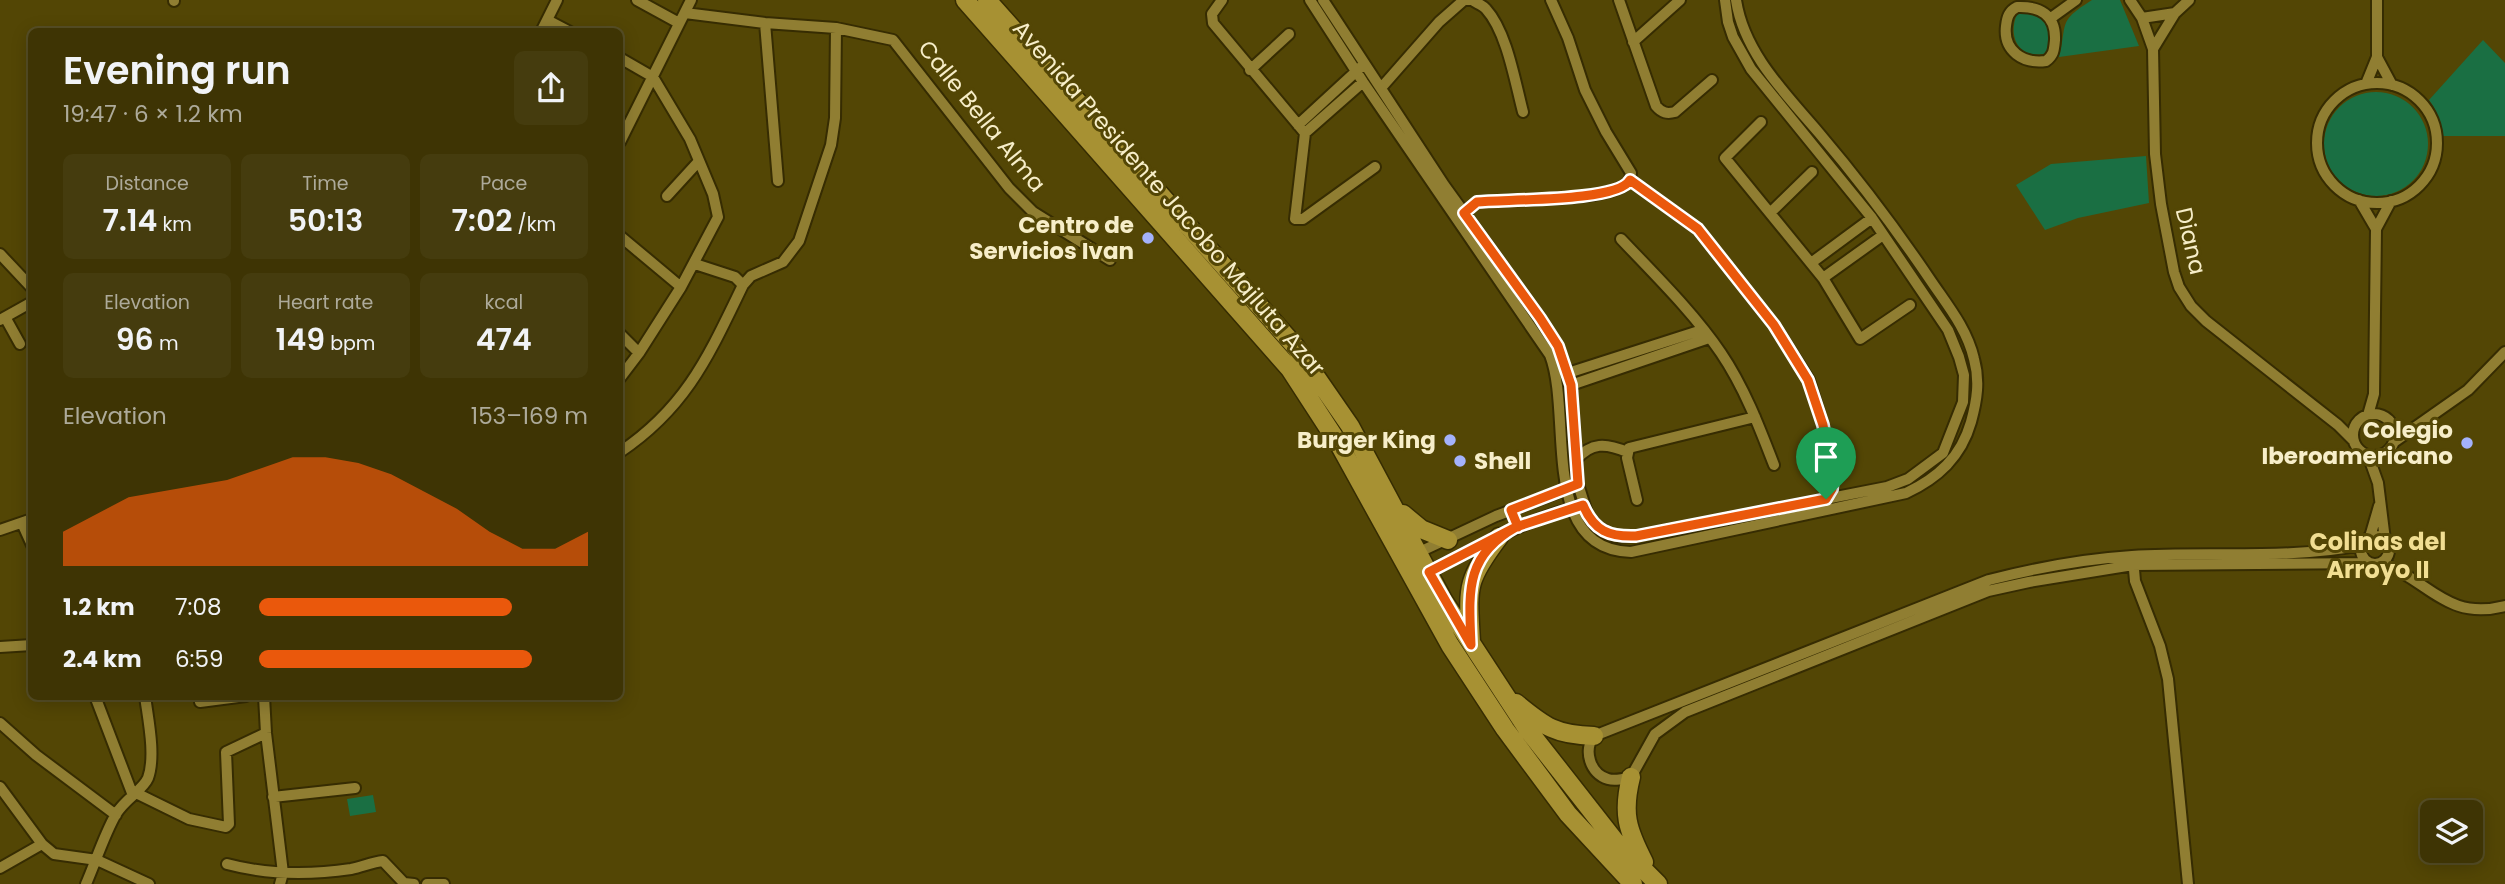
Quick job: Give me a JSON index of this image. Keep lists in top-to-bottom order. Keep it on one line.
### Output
{"streets":{"main road":["Avenida Presidente Jacobo Majluta Azar"],"street":["Calle Bella Alma","Diana"]},"districts":["Colinas del Arroyo II"],"places":["Centro de Servicios Ivan","Burger King","Colegio Iberoamericano","Shell"],"page":{"heading":["Evening run","19:47 · 6 × 1.2 km"],"stats":[["Distance","7.14 km"],["Time","50:13"],["Pace","7:02 /km"],["Elevation","96 m"],["Heart rate","149 bpm"],["kcal","474"]],"chart":["Elevation","153–169 m"],"list":[{"name":"1.2 km","note":"7:08"},{"name":"2.4 km","note":"6:59"}]}}
